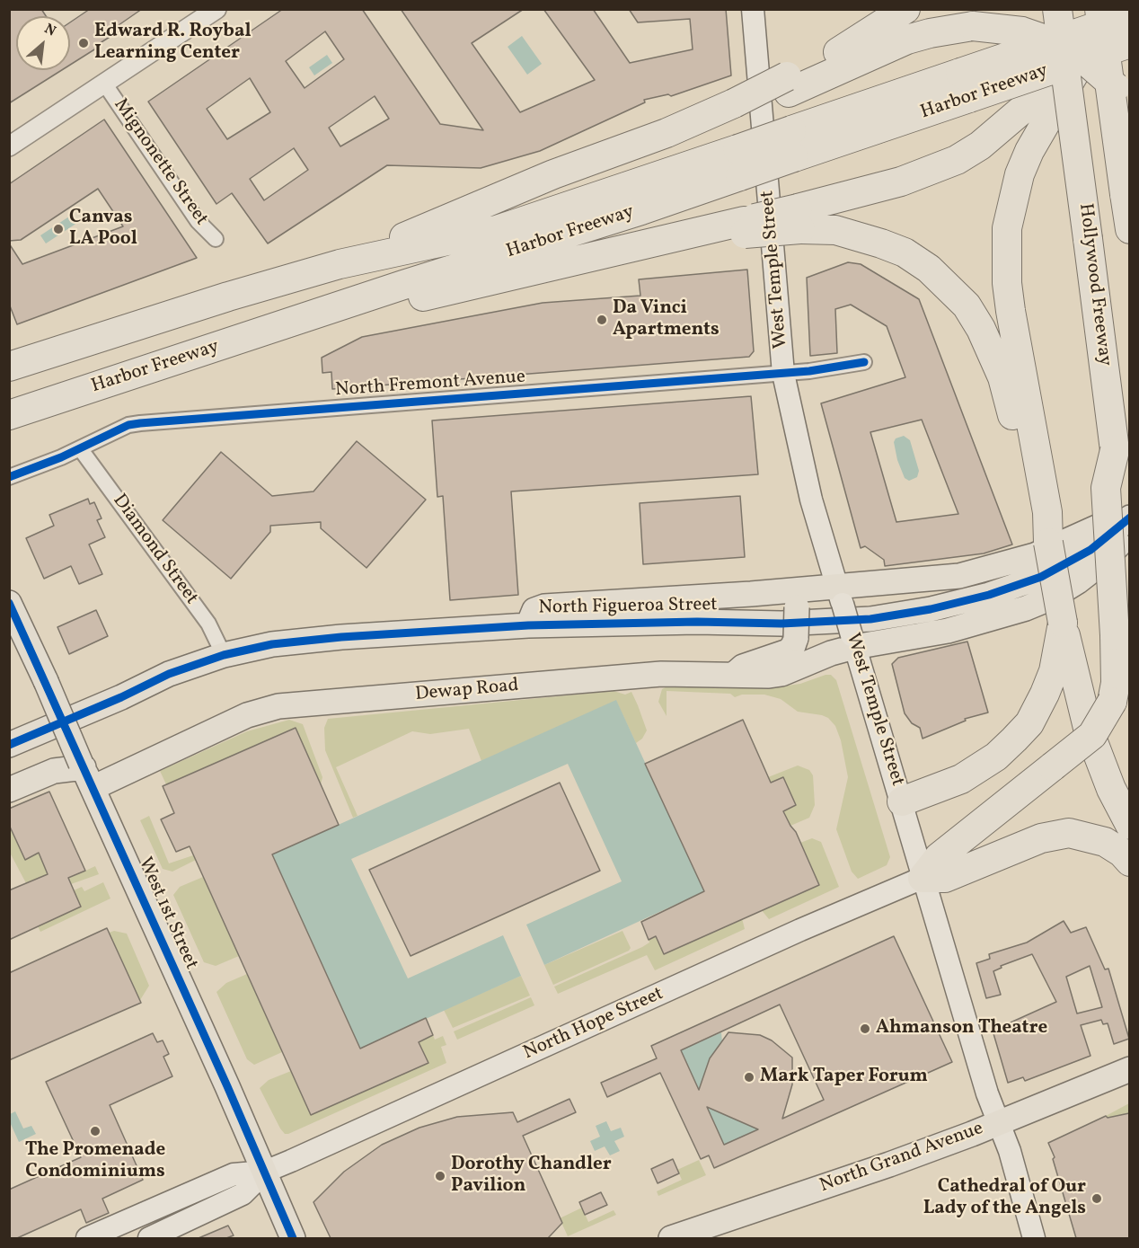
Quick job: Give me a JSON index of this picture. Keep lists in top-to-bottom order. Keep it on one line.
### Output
{"streets":{"highway":["Harbor Freeway","Hollywood Freeway"],"main road":["West Temple Street","North Figueroa Street","Dewap Road","West 1st Street","North Hope Street","North Grand Avenue"],"street":["Mignonette Street","North Fremont Avenue","Diamond Street"]},"crossings":[["West Temple Street","North Fremont Avenue"],["West Temple Street","Dewap Road"],["West Temple Street","North Hope Street"],["West Temple Street","North Grand Avenue"],["North Fremont Avenue","Diamond Street"],["Diamond Street","North Figueroa Street"],["Dewap Road","West 1st Street"],["West 1st Street","North Hope Street"]],"places":["Edward R. Roybal Learning Center","Canvas LA Pool","Da Vinci Apartments","Ahmanson Theatre","Mark Taper Forum","The Promenade Condominiums","Dorothy Chandler Pavilion","Cathedral of Our Lady of the Angels"],"north":"top right"}
